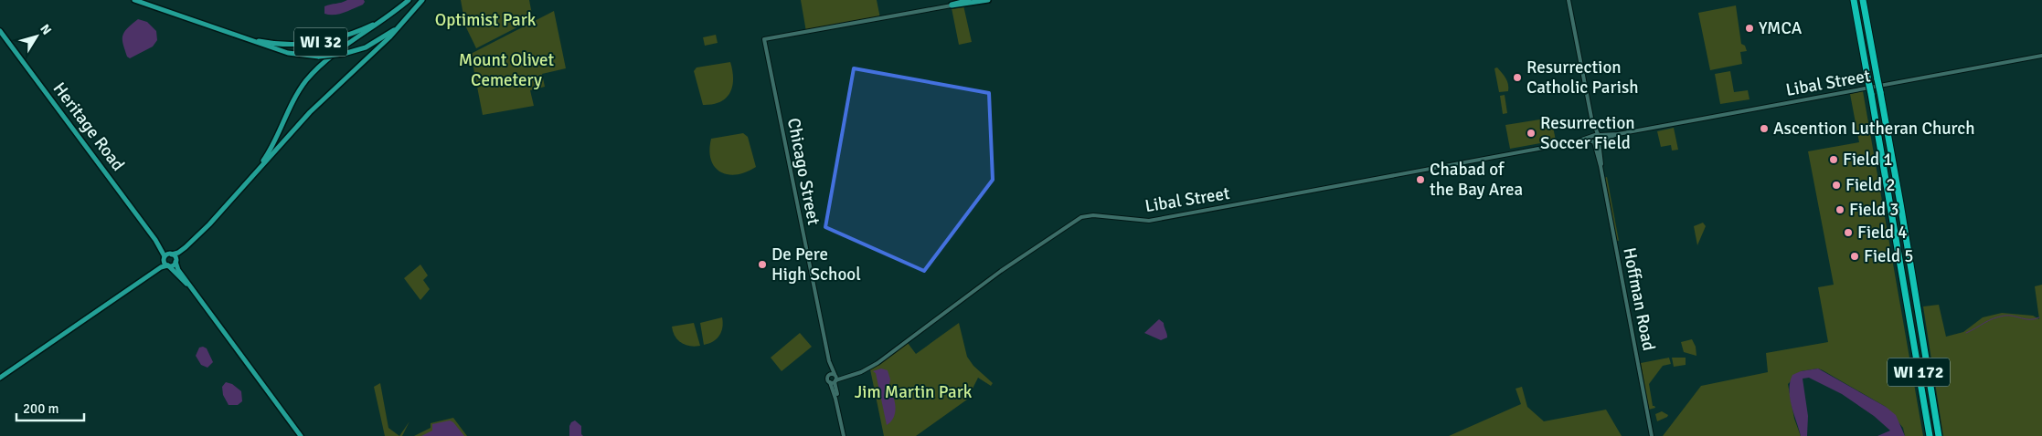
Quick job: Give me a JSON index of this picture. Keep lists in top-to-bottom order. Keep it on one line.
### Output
{"streets":{"highway":["WI 172"],"main road":["WI 32","Heritage Road"],"street":["Libal Street","Chicago Street","Hoffman Road"]},"crossings":[["Libal Street","Chicago Street"],["Libal Street","Hoffman Road"]],"parks":["Optimist Park","Mount Olivet Cemetery","Jim Martin Park"],"places":["YMCA","Resurrection Catholic Parish","Ascention Lutheran Church","Resurrection Soccer Field","Field 1","Chabad of the Bay Area","Field 2","Field 3","Field 4","Field 5","De Pere High School"],"scale_bar":"200 m","north":"top right"}
